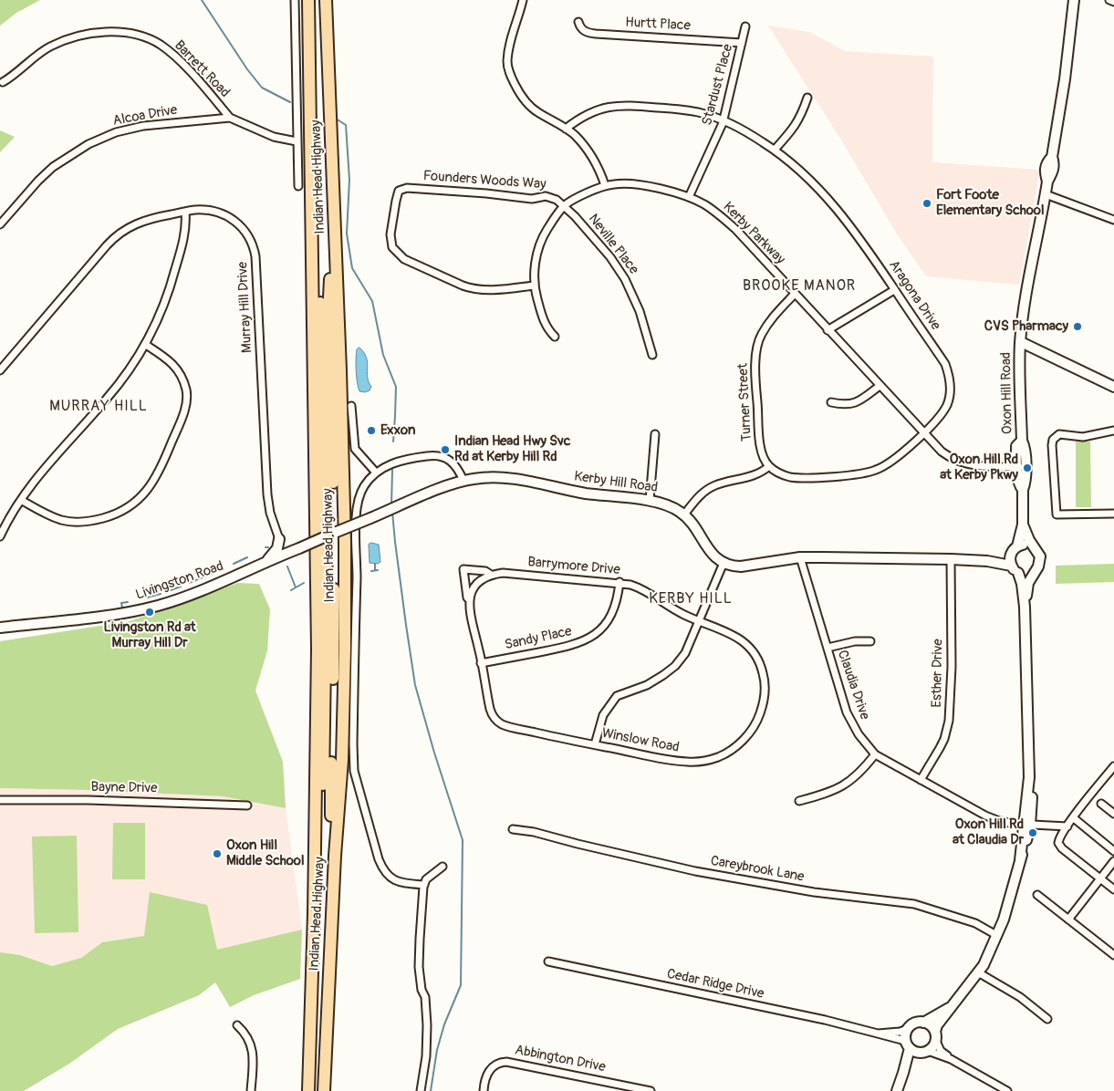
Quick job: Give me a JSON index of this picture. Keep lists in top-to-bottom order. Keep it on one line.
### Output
{"streets":{"highway":["Indian Head Highway"],"main road":["Oxon Hill Road","Kerby Hill Road","Livingston Road"],"street":["Hurtt Place","Barrett Road","Stardust Place","Alcoa Drive","Founders Woods Way","Kerby Parkway","Neville Place","Aragona Drive","Murray Hill Drive","Turner Street","Barrymore Drive","Sandy Place","Esther Drive","Claudia Drive","Winslow Road","Bayne Drive","Careybrook Lane","Cedar Ridge Drive","Abbington Drive"]},"crossings":[["Hurtt Place","Stardust Place"],["Barrett Road","Alcoa Drive"],["Stardust Place","Kerby Parkway"],["Stardust Place","Aragona Drive"],["Founders Woods Way","Kerby Parkway"],["Founders Woods Way","Neville Place"],["Kerby Parkway","Neville Place"],["Kerby Parkway","Aragona Drive"],["Kerby Parkway","Oxon Hill Road"],["Kerby Parkway","Turner Street"],["Aragona Drive","Turner Street"],["Kerby Hill Road","Livingston Road"],["Barrymore Drive","Sandy Place"],["Barrymore Drive","Winslow Road"],["Sandy Place","Winslow Road"],["Esther Drive","Claudia Drive"]],"districts":["BROOKE MANOR","MURRAY HILL","KERBY HILL"],"places":["Fort Foote Elementary School","CVS Pharmacy","Exxon","Indian Head Hwy Svc Rd at Kerby Hill Rd","Oxon Hill Rd at Kerby Pkwy","Livingston Rd at Murray Hill Dr","Oxon Hill Rd at Claudia Dr","Oxon Hill Middle School"]}
